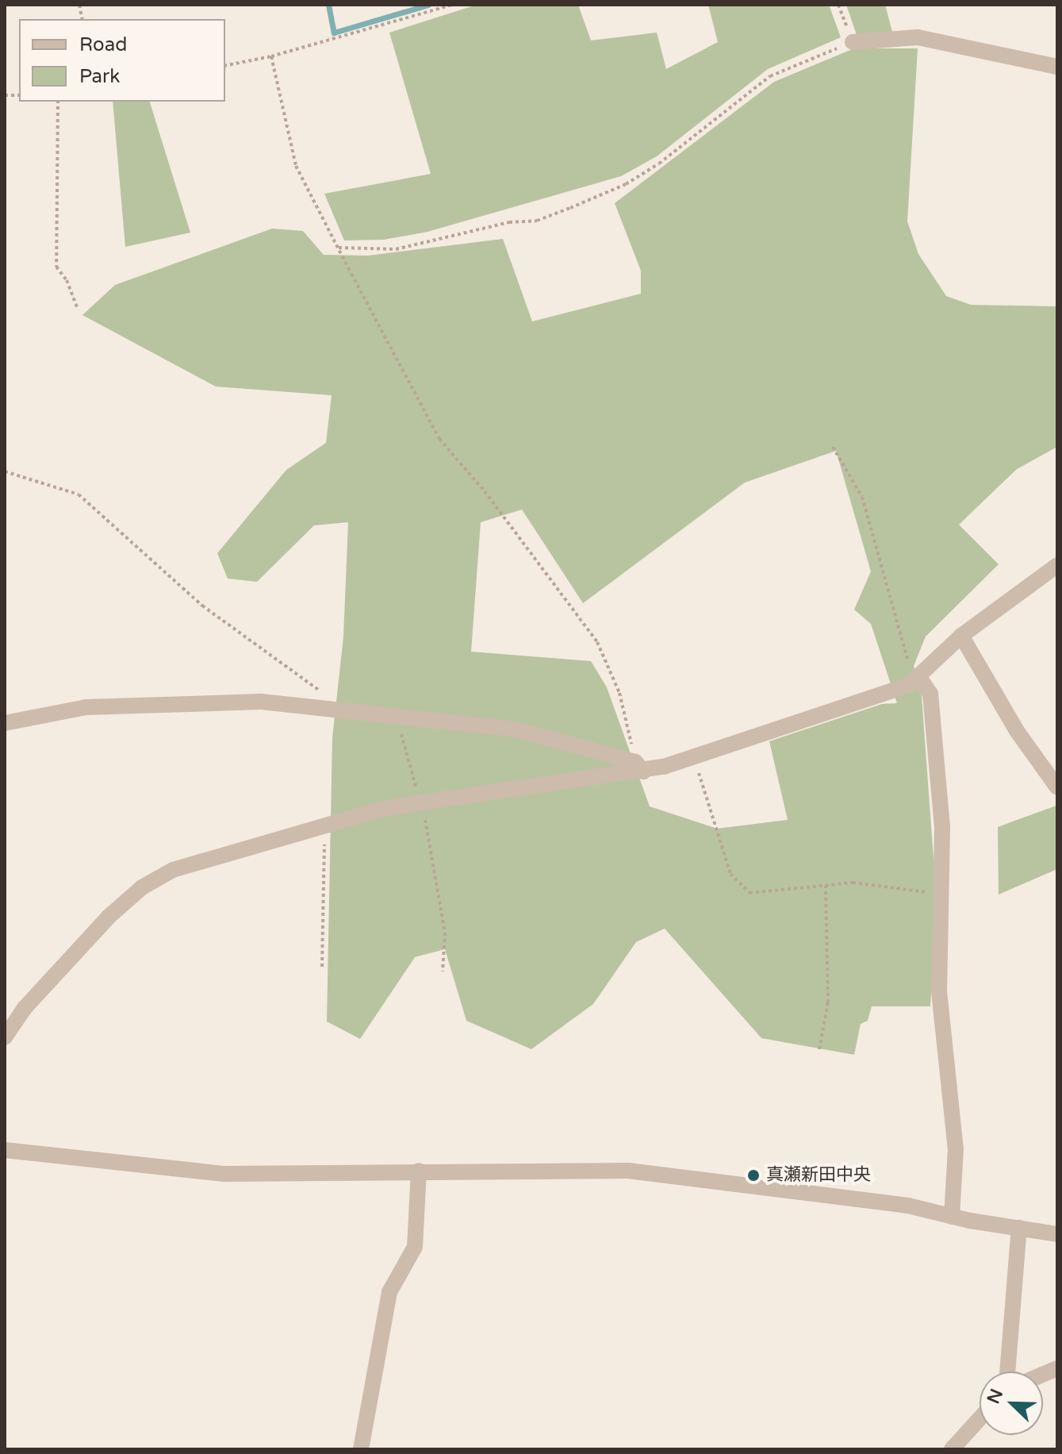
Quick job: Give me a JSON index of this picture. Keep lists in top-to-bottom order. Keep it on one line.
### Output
{"places":["真瀬新田中央"],"legend":["Road","Park"],"north":"top left"}
